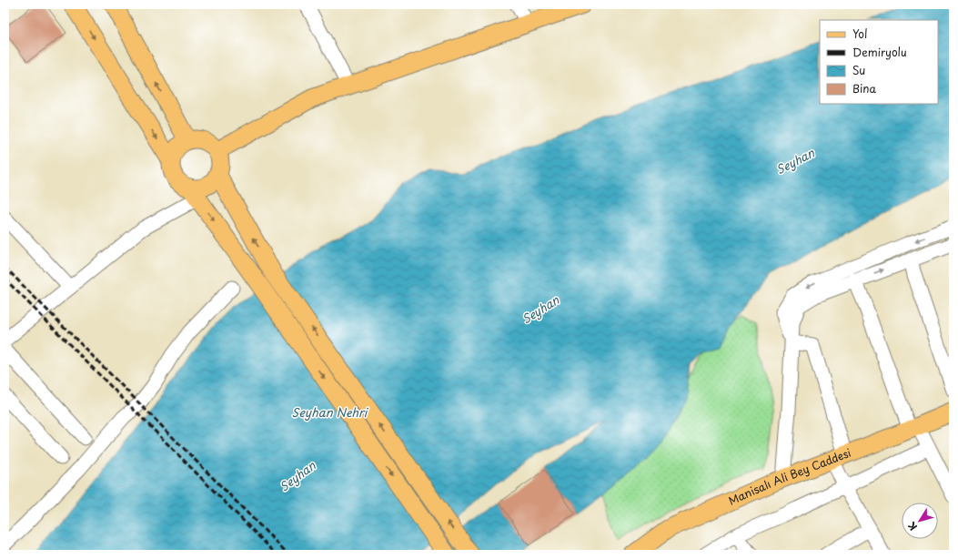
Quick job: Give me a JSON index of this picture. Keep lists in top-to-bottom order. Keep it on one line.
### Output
{"streets":{"main road":["Manisalı Ali Bey Caddesi"]},"water":["Seyhan","Seyhan Nehri"],"legend":["Yol","Demiryolu","Su","Bina"],"north":"bottom left"}
